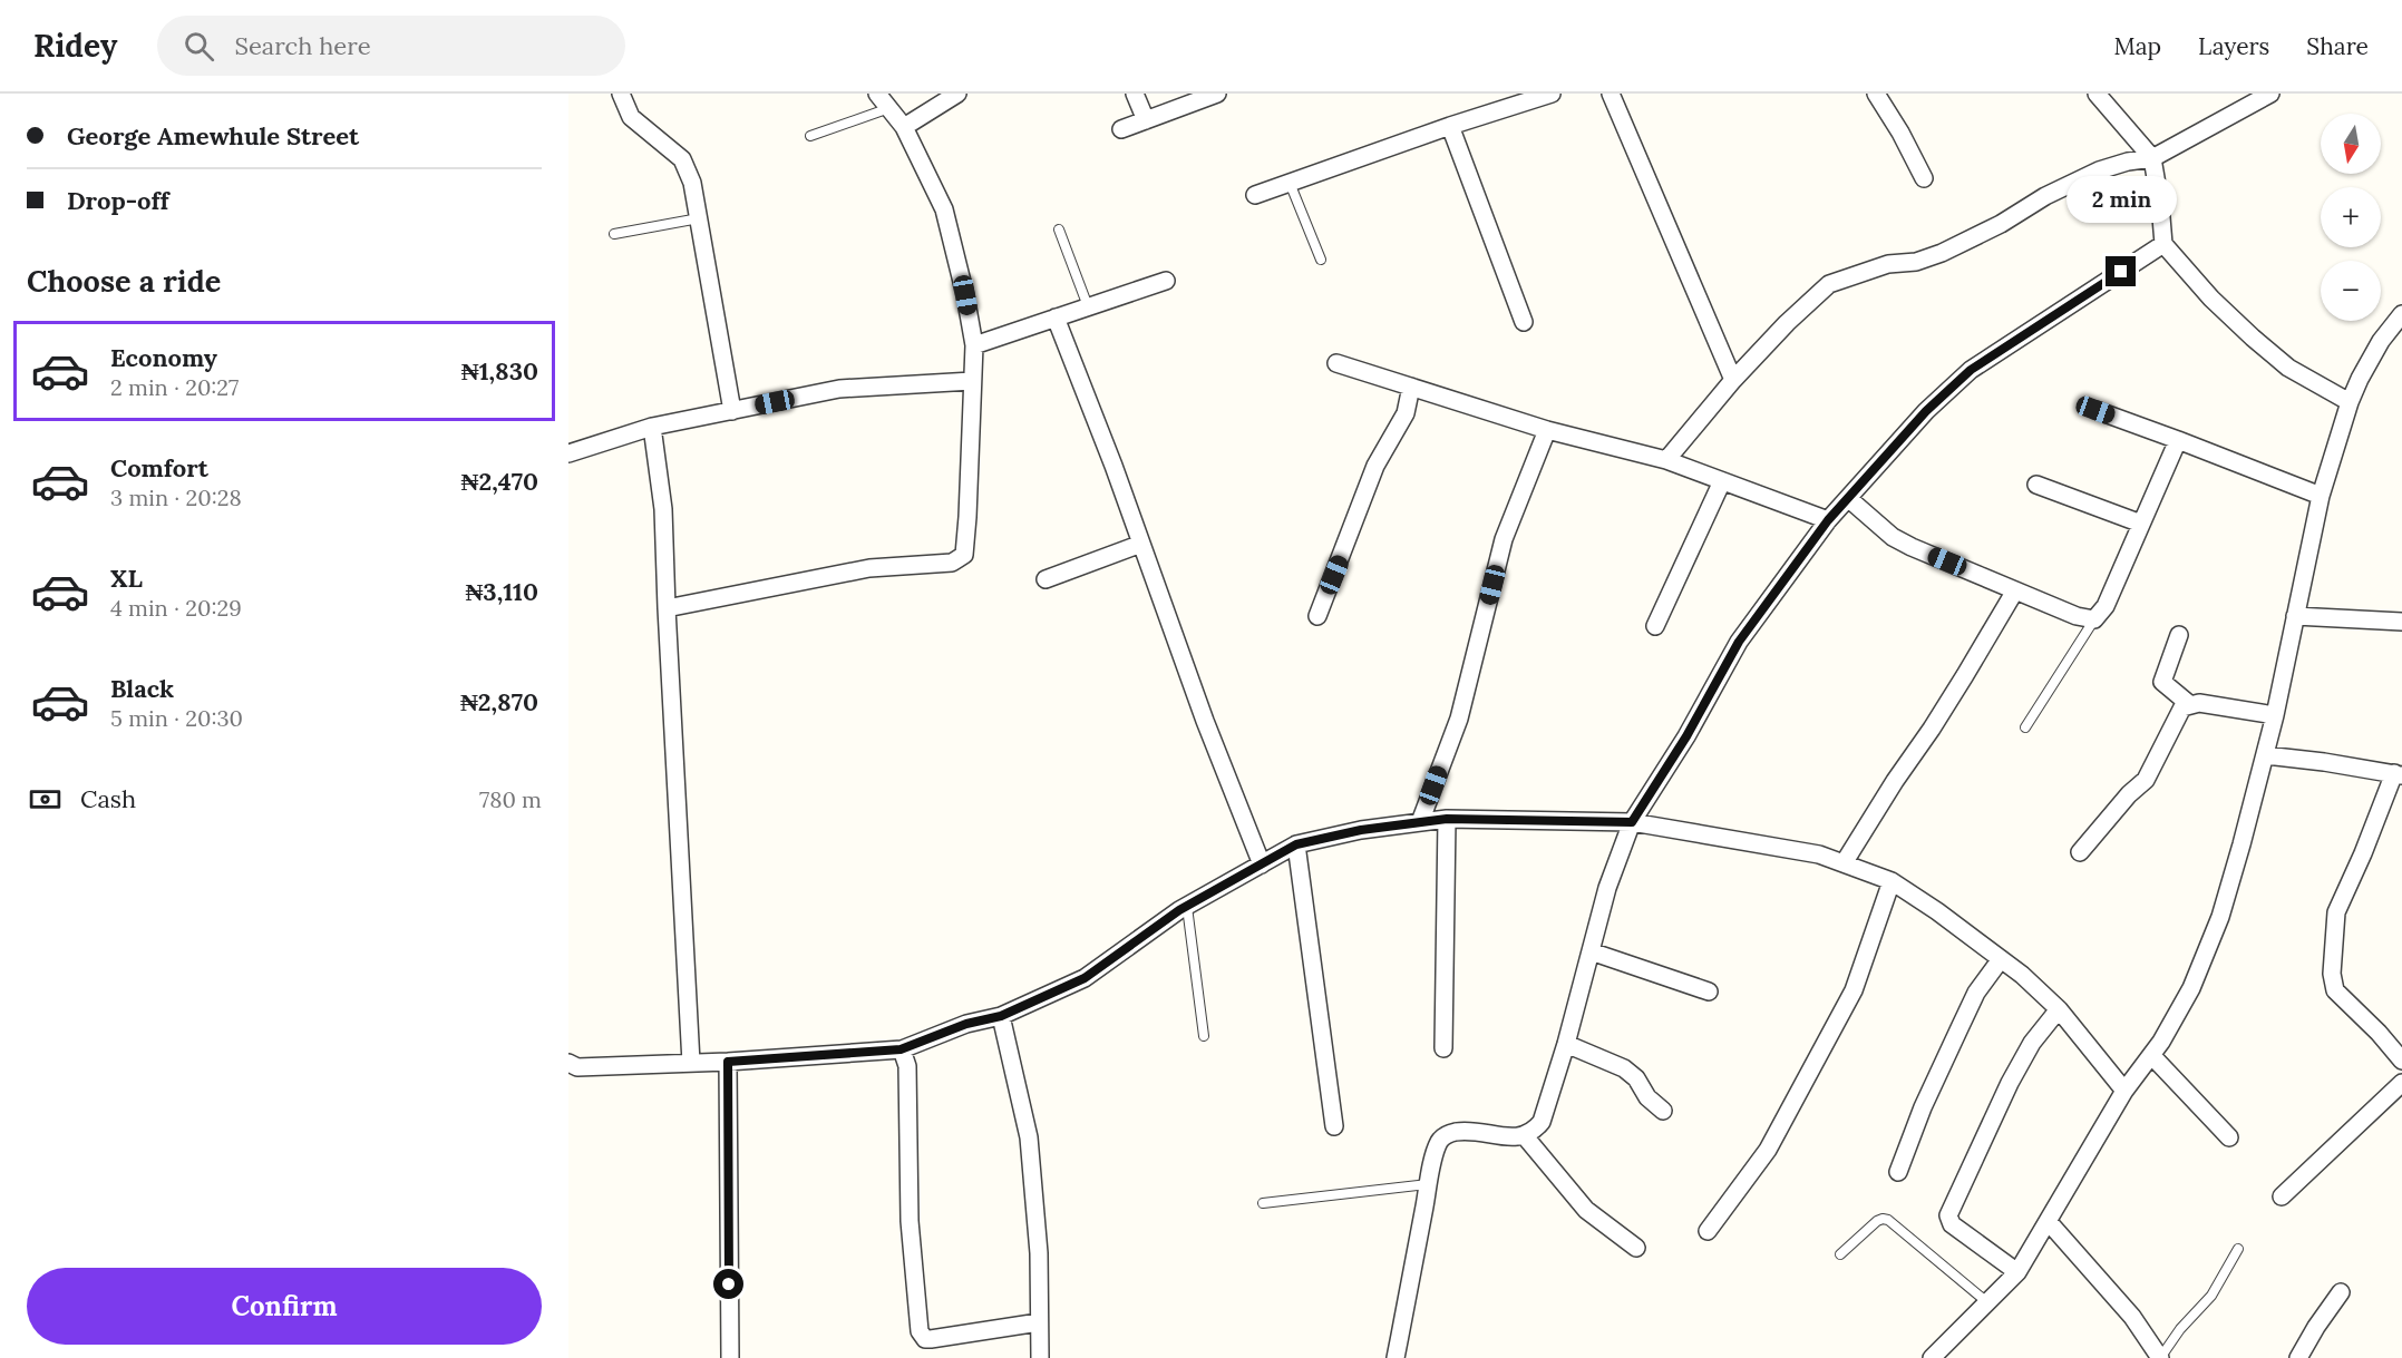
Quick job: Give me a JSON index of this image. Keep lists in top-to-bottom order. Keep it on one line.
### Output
{"north":"bottom","page":{"header":"Ridey","search":"Search here","nav":["Map","Layers","Share"],"banner":["George Amewhule Street","Drop-off"],"map_buttons":["+","−"],"bubble":"2 min","heading":"Choose a ride","list":[{"name":"Economy","note":"2 min · 20:27","value":"₦1,830"},{"name":"Comfort","note":"3 min · 20:28","value":"₦2,470"},{"name":"XL","note":"4 min · 20:29","value":"₦3,110"},{"name":"Black","note":"5 min · 20:30","value":"₦2,870"}],"pay":["Cash","780 m"],"buttons":"Confirm"}}
